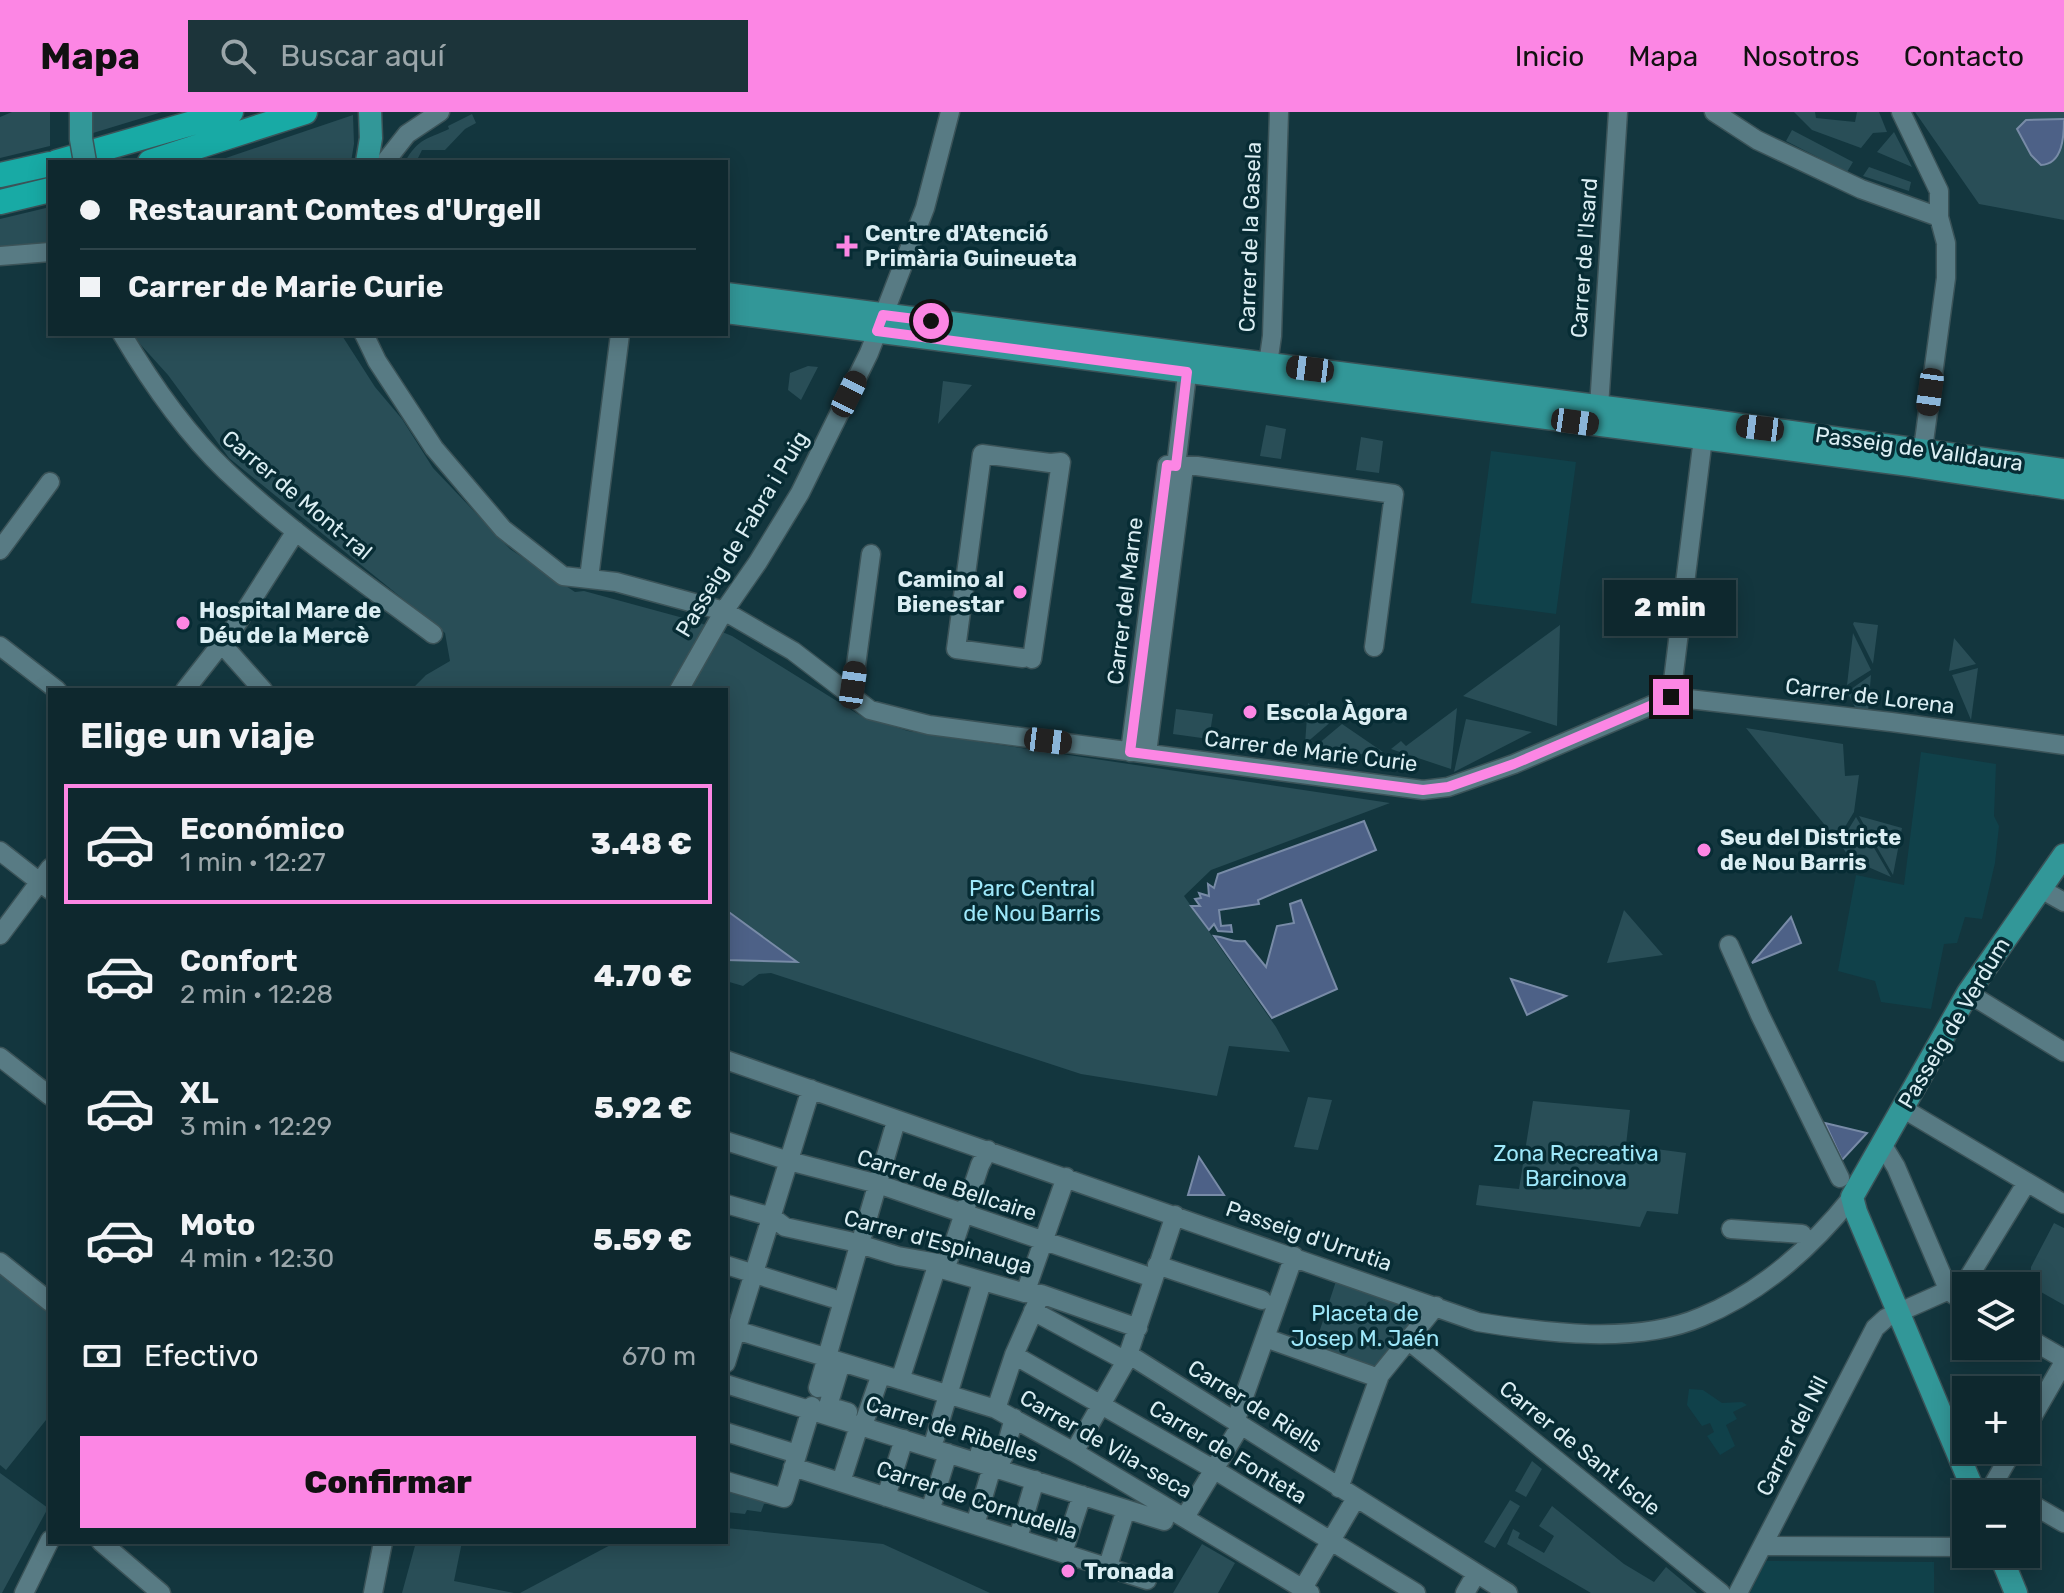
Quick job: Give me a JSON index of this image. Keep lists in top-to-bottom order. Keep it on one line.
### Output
{"streets":{"main road":["Passeig de Valldaura","Passeig de Verdum"],"street":["Carrer de la Gasela","Carrer de l'Isard","Carrer de Mont-ral","Passeig de Fabra i Puig","Carrer del Marne","Carrer de Lorena","Carrer de Marie Curie","Carrer de Bellcaire","Passeig d'Urrutia","Carrer d'Espinauga","Carrer de Riells","Carrer de Ribelles","Carrer del Nil","Carrer de Vila-seca","Carrer de Sant Iscle","Carrer de Fonteta","Carrer de Cornudella"]},"crossings":[["Carrer de la Gasela","Passeig de Valldaura"],["Carrer de l'Isard","Passeig de Valldaura"],["Passeig de Valldaura","Passeig de Fabra i Puig"],["Passeig de Valldaura","Carrer del Marne"],["Passeig de Fabra i Puig","Carrer de Marie Curie"],["Carrer del Marne","Carrer de Marie Curie"],["Carrer de Lorena","Carrer de Marie Curie"],["Passeig de Verdum","Passeig d'Urrutia"],["Carrer d'Espinauga","Carrer de Riells"]],"parks":["Parc Central de Nou Barris","Zona Recreativa Barcinova","Placeta de Josep M. Jaén"],"places":{"health":["Centre d'Atenció Primària Guineueta"],"other":["Camino al Bienestar","Hospital Mare de Déu de la Mercè","Escola Àgora","Seu del Districte de Nou Barris","Tronada"]},"page":{"header":"Mapa","search":"Buscar aquí","nav":["Inicio","Mapa","Nosotros","Contacto"],"banner":["Restaurant Comtes d'Urgell","Carrer de Marie Curie"],"bubble":"2 min","heading":"Elige un viaje","list":[{"name":"Económico","note":"1 min · 12:27","value":"3.48 €"},{"name":"Confort","note":"2 min · 12:28","value":"4.70 €"},{"name":"XL","note":"3 min · 12:29","value":"5.92 €"},{"name":"Moto","note":"4 min · 12:30","value":"5.59 €"}],"map_buttons":["+","−"],"pay":["Efectivo","670 m"],"buttons":"Confirmar"}}
